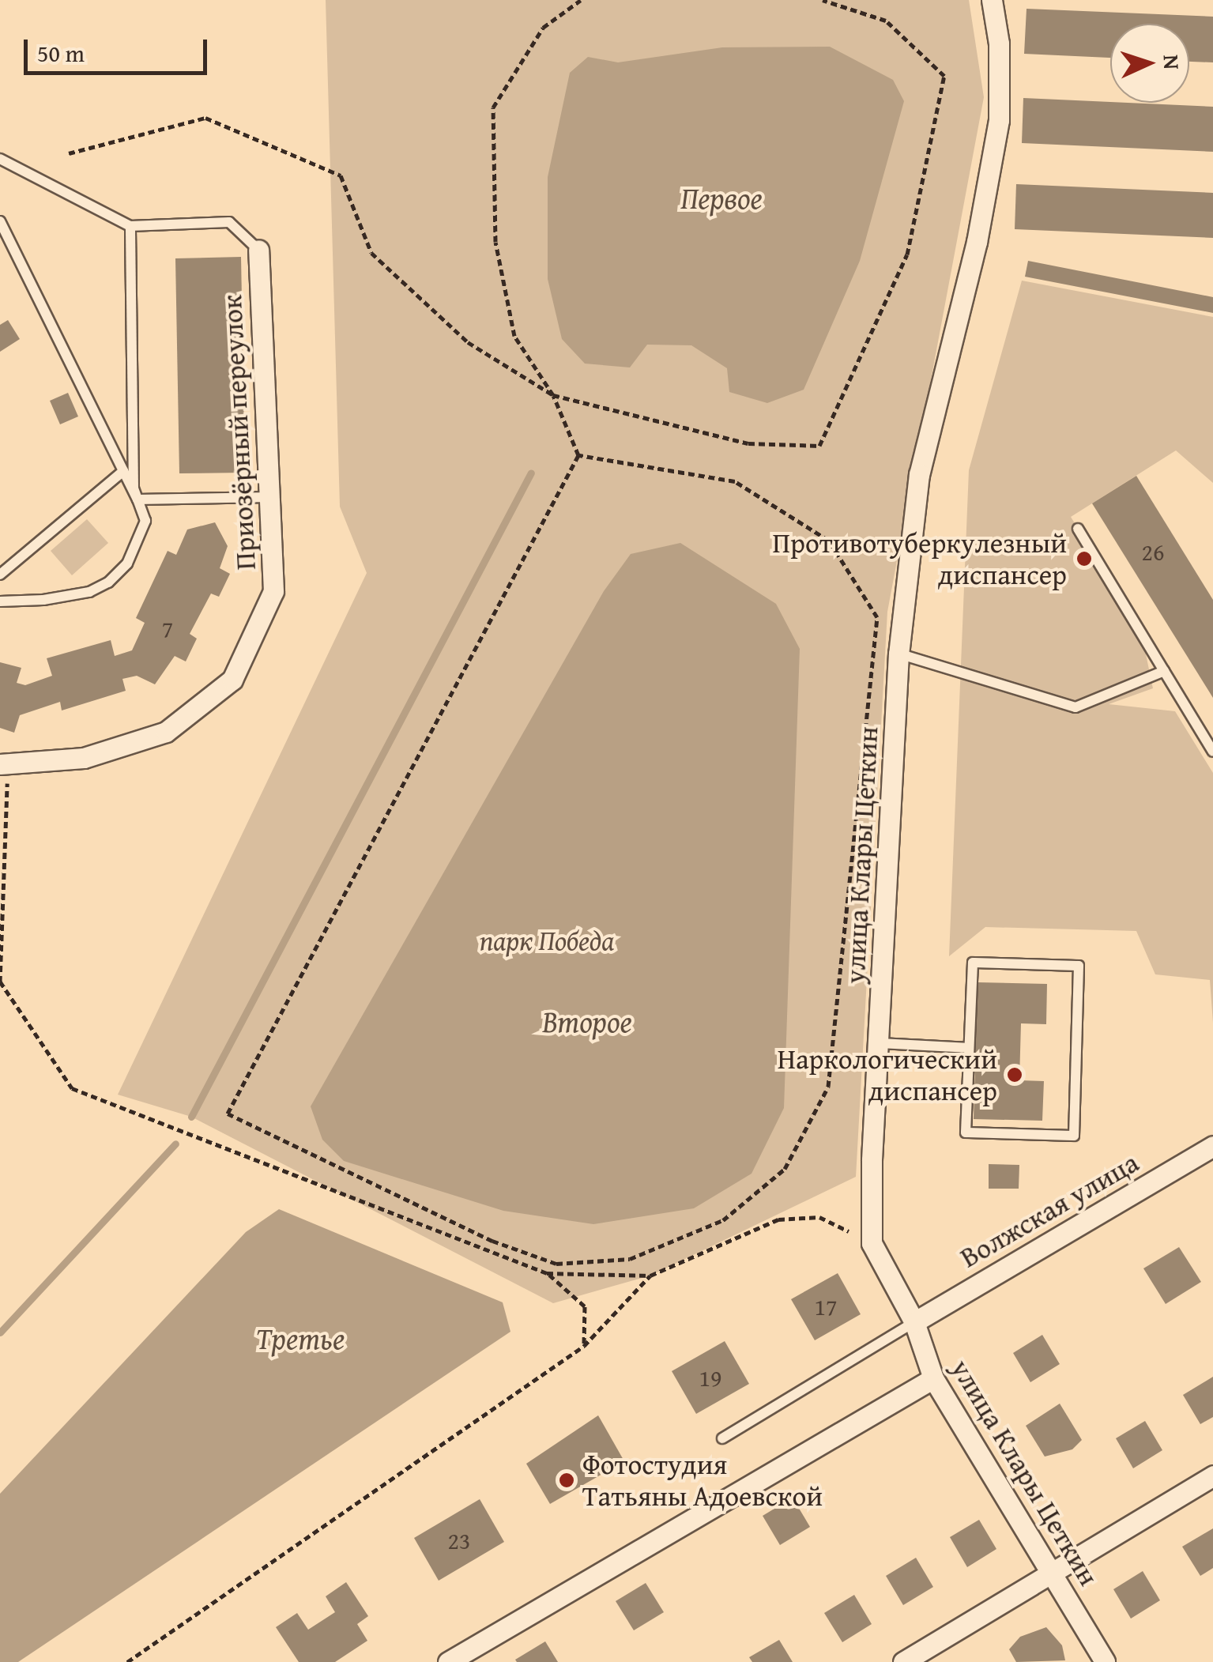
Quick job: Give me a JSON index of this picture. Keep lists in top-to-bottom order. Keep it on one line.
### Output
{"streets":{"street":["Приозёрный переулок","улица Клары Цеткин","Волжская улица"]},"crossings":[["улица Клары Цеткин","Волжская улица"]],"water":["Первое","Второе","Третье"],"parks":["парк Победa"],"places":["Противотуберкулезный диспансер","Наркологический диспансер","Фотостудия Татьяны Адоевской"],"house_numbers":["26","7","17","19","23"],"scale_bar":"50 m","north":"right"}
